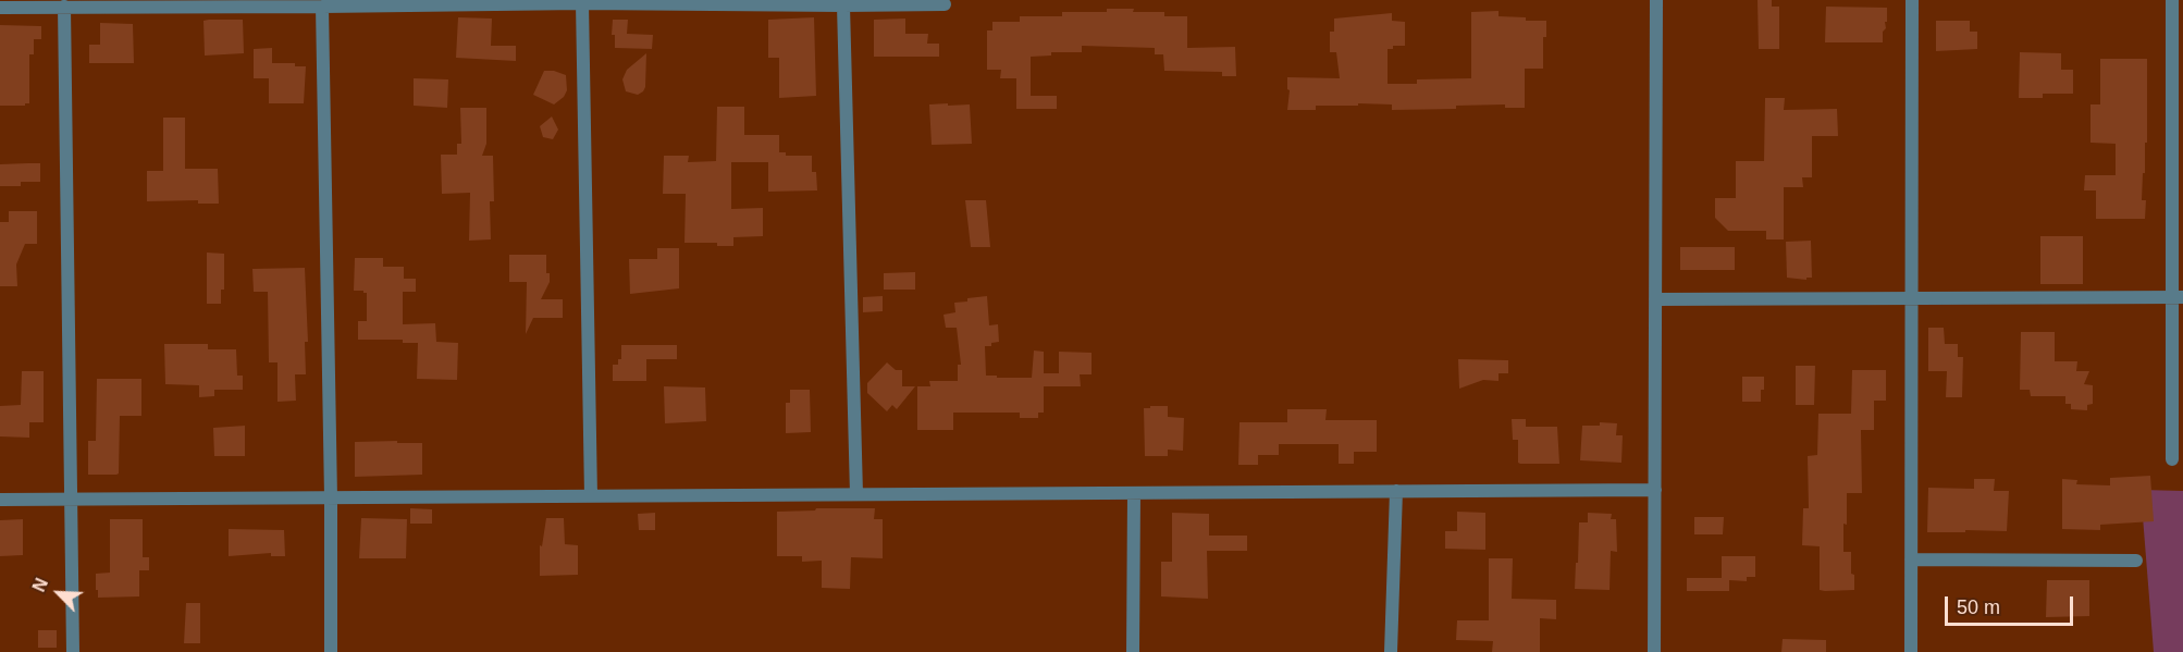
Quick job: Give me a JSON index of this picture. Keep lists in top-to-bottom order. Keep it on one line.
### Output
{"scale_bar":"50 m","north":"top left"}
